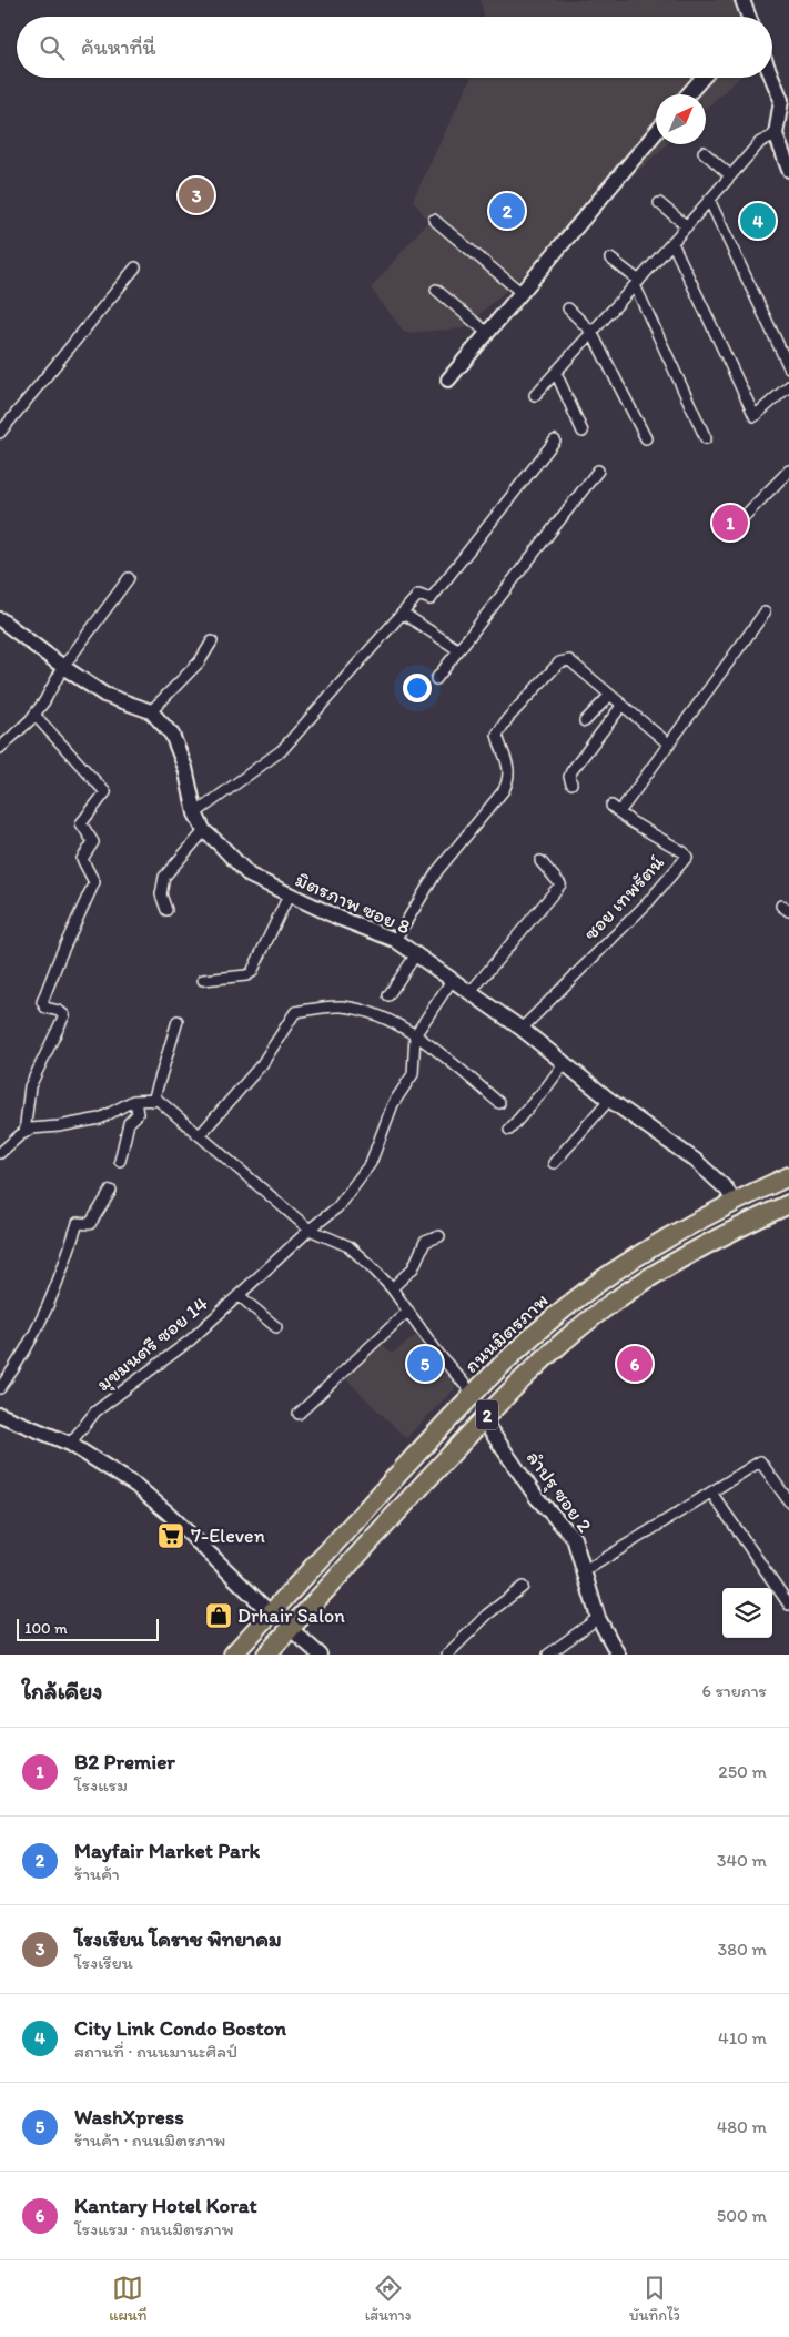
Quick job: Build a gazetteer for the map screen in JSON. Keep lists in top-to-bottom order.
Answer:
{
  "streets": {
    "highway": ["ถนนมิตรภาพ", "2"],
    "street": [
      "ซอย เทพรัตน์",
      "มิตรภาพ ซอย 8",
      "มุขมนตรี ซอย 14",
      "ลำปรุ ซอย 2"
    ]
  },
  "crossings": [
    ["ซอย เทพรัตน์", "มิตรภาพ ซอย 8"],
    ["มิตรภาพ ซอย 8", "ถนนมิตรภาพ"],
    ["2", "ลำปรุ ซอย 2"]
  ],
  "places": {
    "supermarket": ["7-Eleven"],
    "shop": ["Drhair Salon"]
  },
  "scale_bar": "100 m",
  "north": "top right",
  "page": {
    "search": "ค้นหาที่นี่",
    "pins": [
      "3",
      "2",
      "4",
      "1",
      "5",
      "6"
    ],
    "scale": "100 m",
    "heading": ["ใกล้เคียง", "6 รายการ"],
    "list": [
      {
        "mark": "1",
        "name": "B2 Premier",
        "note": "โรงแรม",
        "value": "250 m"
      },
      {
        "mark": "2",
        "name": "Mayfair Market Park",
        "note": "ร้านค้า",
        "value": "340 m"
      },
      {
        "mark": "3",
        "name": "โรงเรียน โคราช พิทยาคม",
        "note": "โรงเรียน",
        "value": "380 m"
      },
      {
        "mark": "4",
        "name": "City Link Condo Boston",
        "note": "สถานที่ · ถนนมานะศิลป์",
        "value": "410 m"
      },
      {
        "mark": "5",
        "name": "WashXpress",
        "note": "ร้านค้า · ถนนมิตรภาพ",
        "value": "480 m"
      },
      {
        "mark": "6",
        "name": "Kantary Hotel Korat",
        "note": "โรงแรม · ถนนมิตรภาพ",
        "value": "500 m"
      }
    ],
    "nav": ["แผนที่", "เส้นทาง", "บันทึกไว้"]
  }
}
